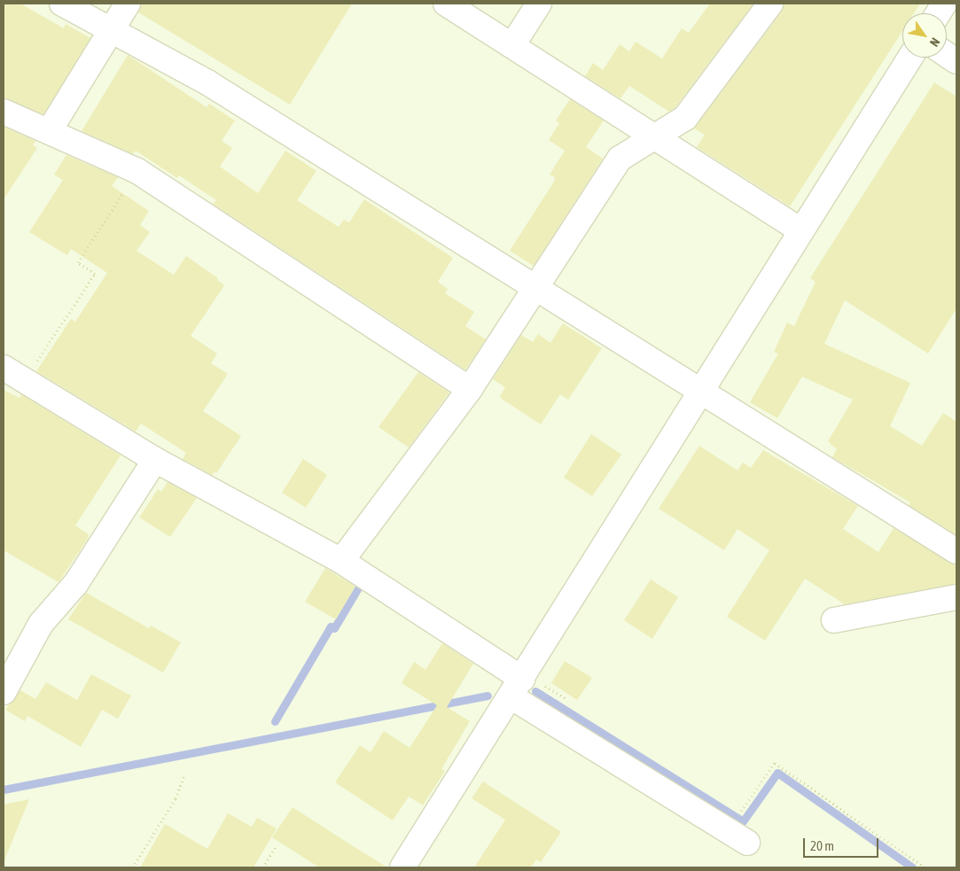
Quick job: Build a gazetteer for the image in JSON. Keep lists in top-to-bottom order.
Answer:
{
  "scale_bar": "20 m",
  "north": "bottom right"
}
